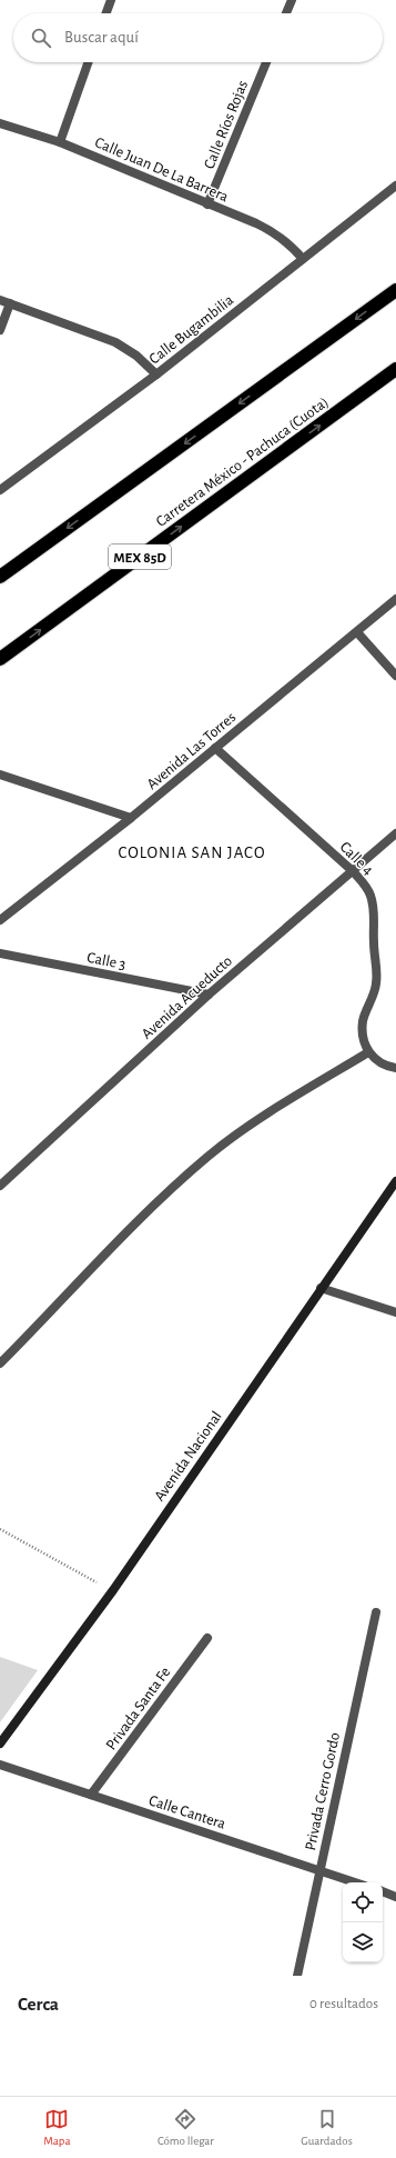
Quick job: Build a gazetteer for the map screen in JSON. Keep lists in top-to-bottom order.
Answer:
{
  "streets": {
    "highway": ["Carretera México - Pachuca (Cuota)", "MEX 85D"],
    "main road": ["Avenida Nacional"],
    "street": [
      "Calle Ríos Rojas",
      "Calle Juan De La Barrera",
      "Calle Bugambilia",
      "Avenida Las Torres",
      "Calle 4",
      "Calle 3",
      "Avenida Acueducto",
      "Privada Santa Fe",
      "Privada Cerro Gordo",
      "Calle Cantera"
    ]
  },
  "crossings": [
    ["Calle Ríos Rojas", "Calle Juan De La Barrera"],
    ["Calle Juan De La Barrera", "Calle Bugambilia"],
    ["Avenida Las Torres", "Calle 4"],
    ["Calle 4", "Avenida Acueducto"],
    ["Calle 3", "Avenida Acueducto"],
    ["Privada Santa Fe", "Calle Cantera"],
    ["Privada Cerro Gordo", "Calle Cantera"]
  ],
  "districts": ["COLONIA SAN JACO"],
  "page": {
    "search": "Buscar aquí",
    "heading": ["Cerca", "0 resultados"],
    "nav": ["Mapa", "Cómo llegar", "Guardados"]
  }
}
